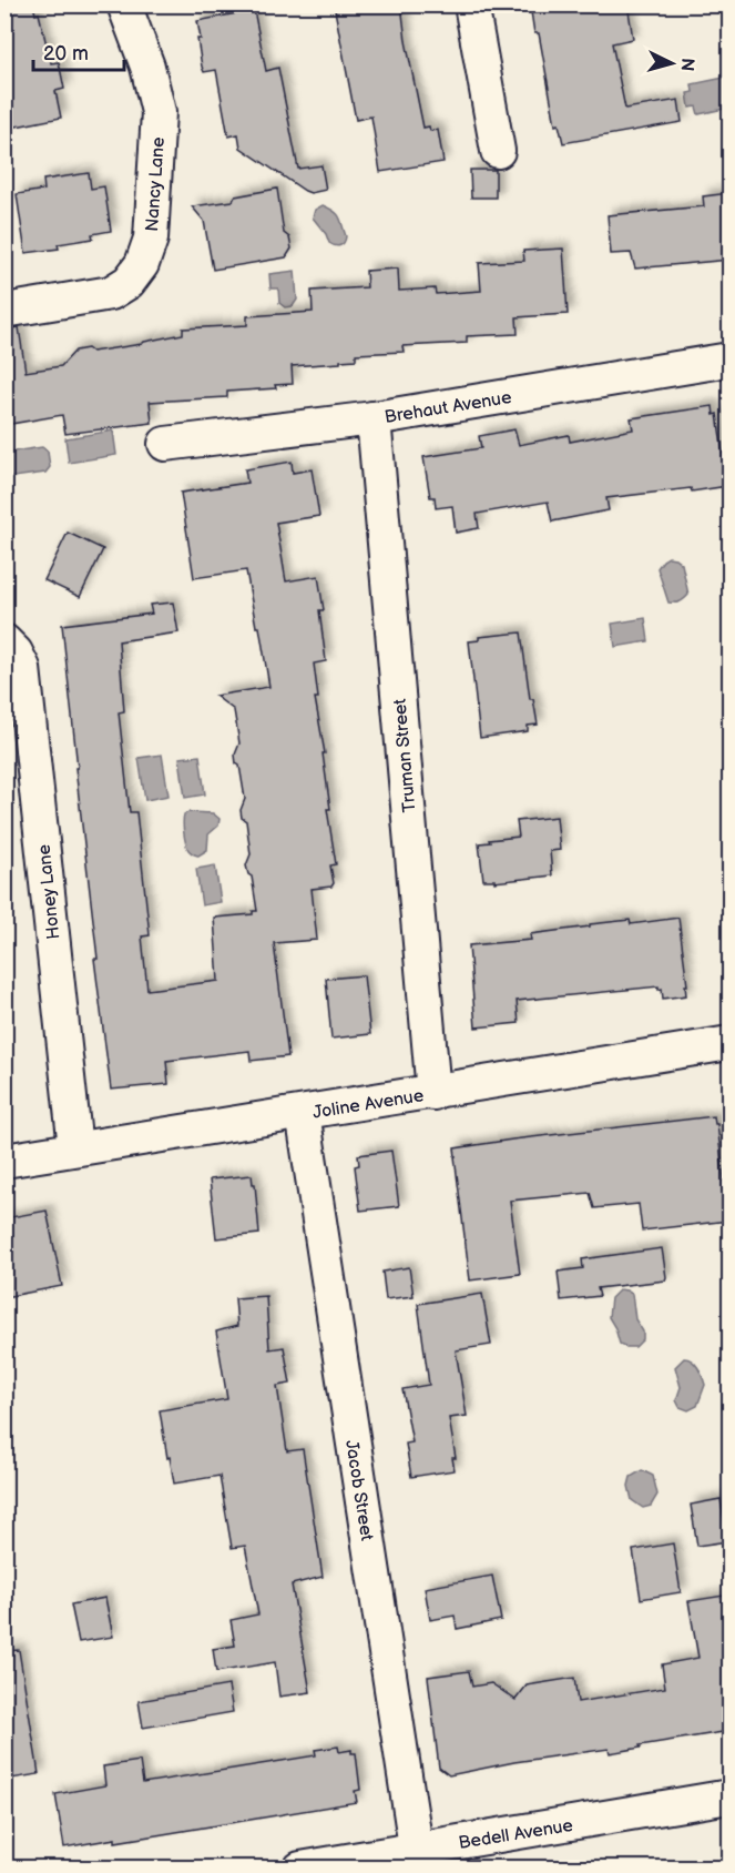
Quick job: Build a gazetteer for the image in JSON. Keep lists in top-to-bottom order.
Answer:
{
  "streets": {
    "street": [
      "Nancy Lane",
      "Brehaut Avenue",
      "Truman Street",
      "Honey Lane",
      "Joline Avenue",
      "Jacob Street",
      "Bedell Avenue"
    ]
  },
  "crossings": [
    ["Brehaut Avenue", "Truman Street"],
    ["Truman Street", "Joline Avenue"],
    ["Honey Lane", "Joline Avenue"],
    ["Joline Avenue", "Jacob Street"],
    ["Jacob Street", "Bedell Avenue"]
  ],
  "scale_bar": "20 m",
  "north": "right"
}
